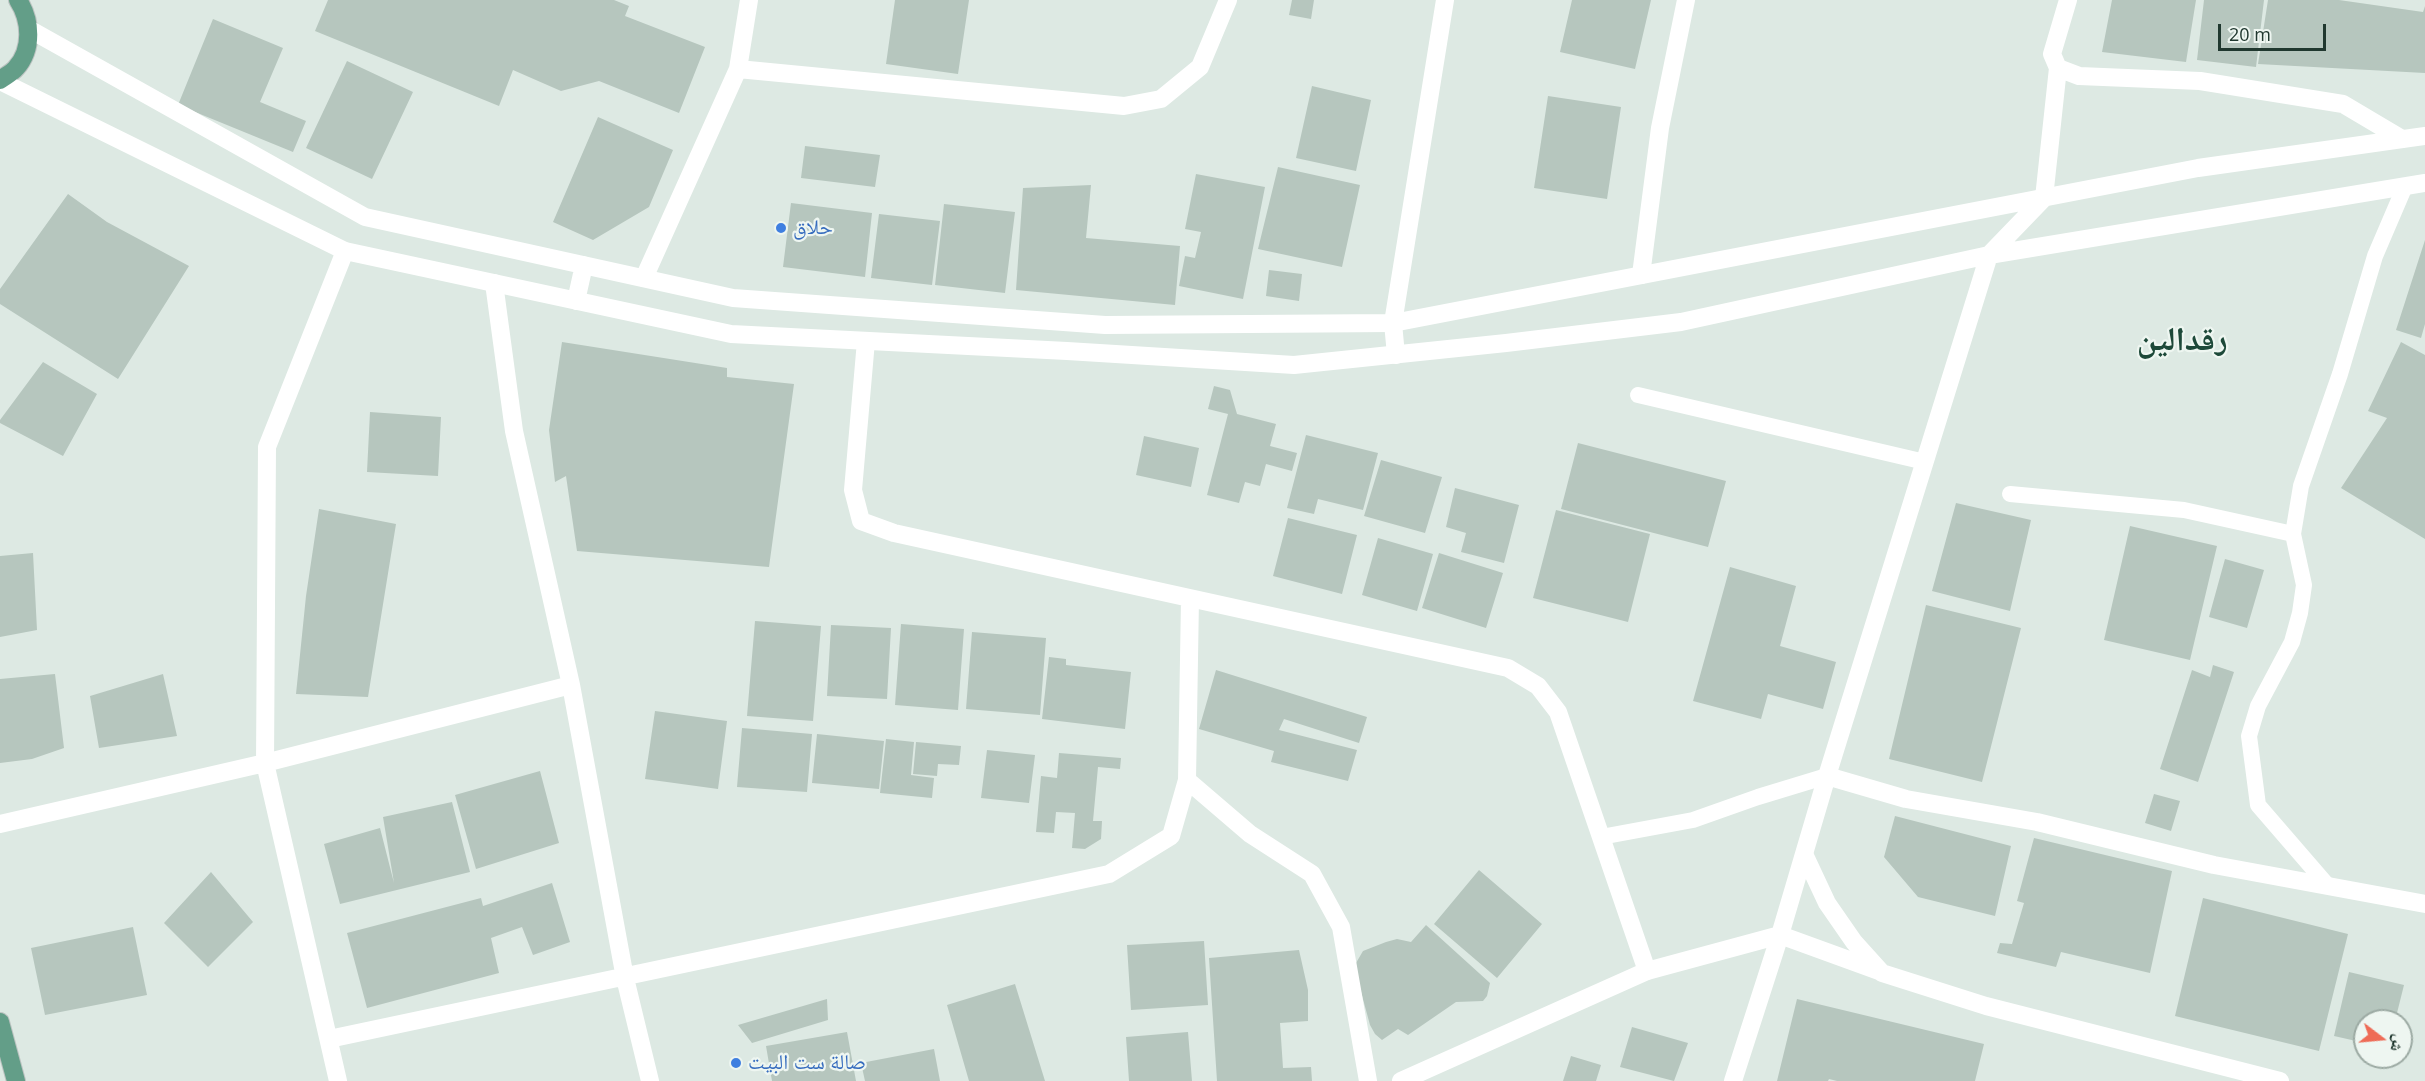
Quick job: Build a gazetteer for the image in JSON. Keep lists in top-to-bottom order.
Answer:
{
  "districts": ["رقدالين"],
  "places": ["حلاق", "صالة ست البيت"],
  "scale_bar": "20 m",
  "north": "right"
}
